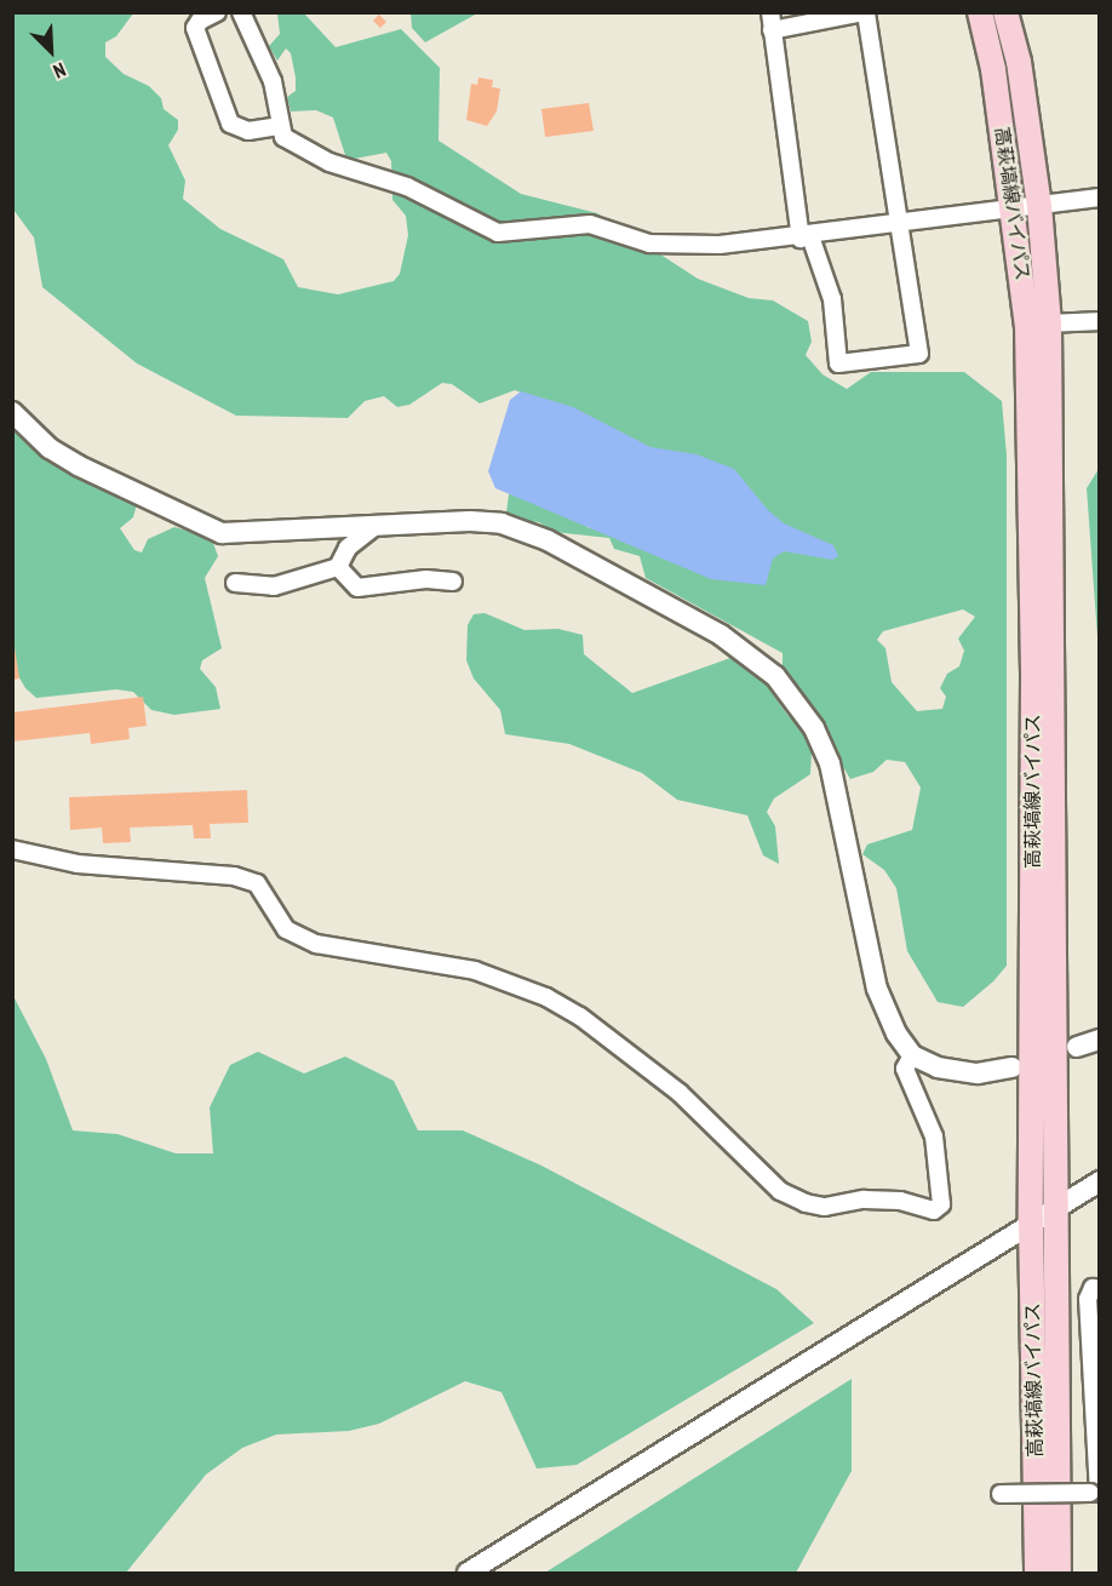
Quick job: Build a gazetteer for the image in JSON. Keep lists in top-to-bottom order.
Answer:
{
  "streets": {
    "main road": ["高萩塙線バイパス"]
  },
  "north": "bottom right"
}
